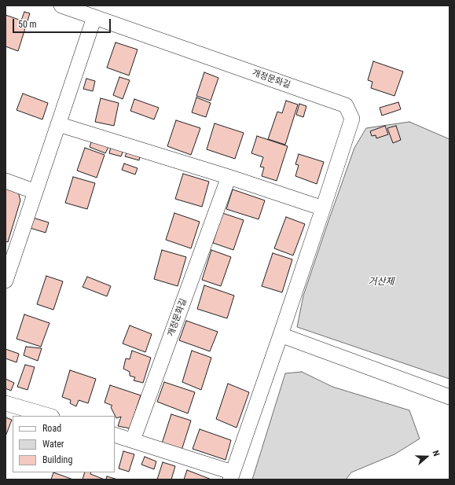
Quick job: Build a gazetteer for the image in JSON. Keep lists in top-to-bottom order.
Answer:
{
  "streets": {
    "street": ["개정문화길"]
  },
  "water": ["거산제"],
  "legend": ["Road", "Water", "Building"],
  "scale_bar": "50 m",
  "north": "right"
}
